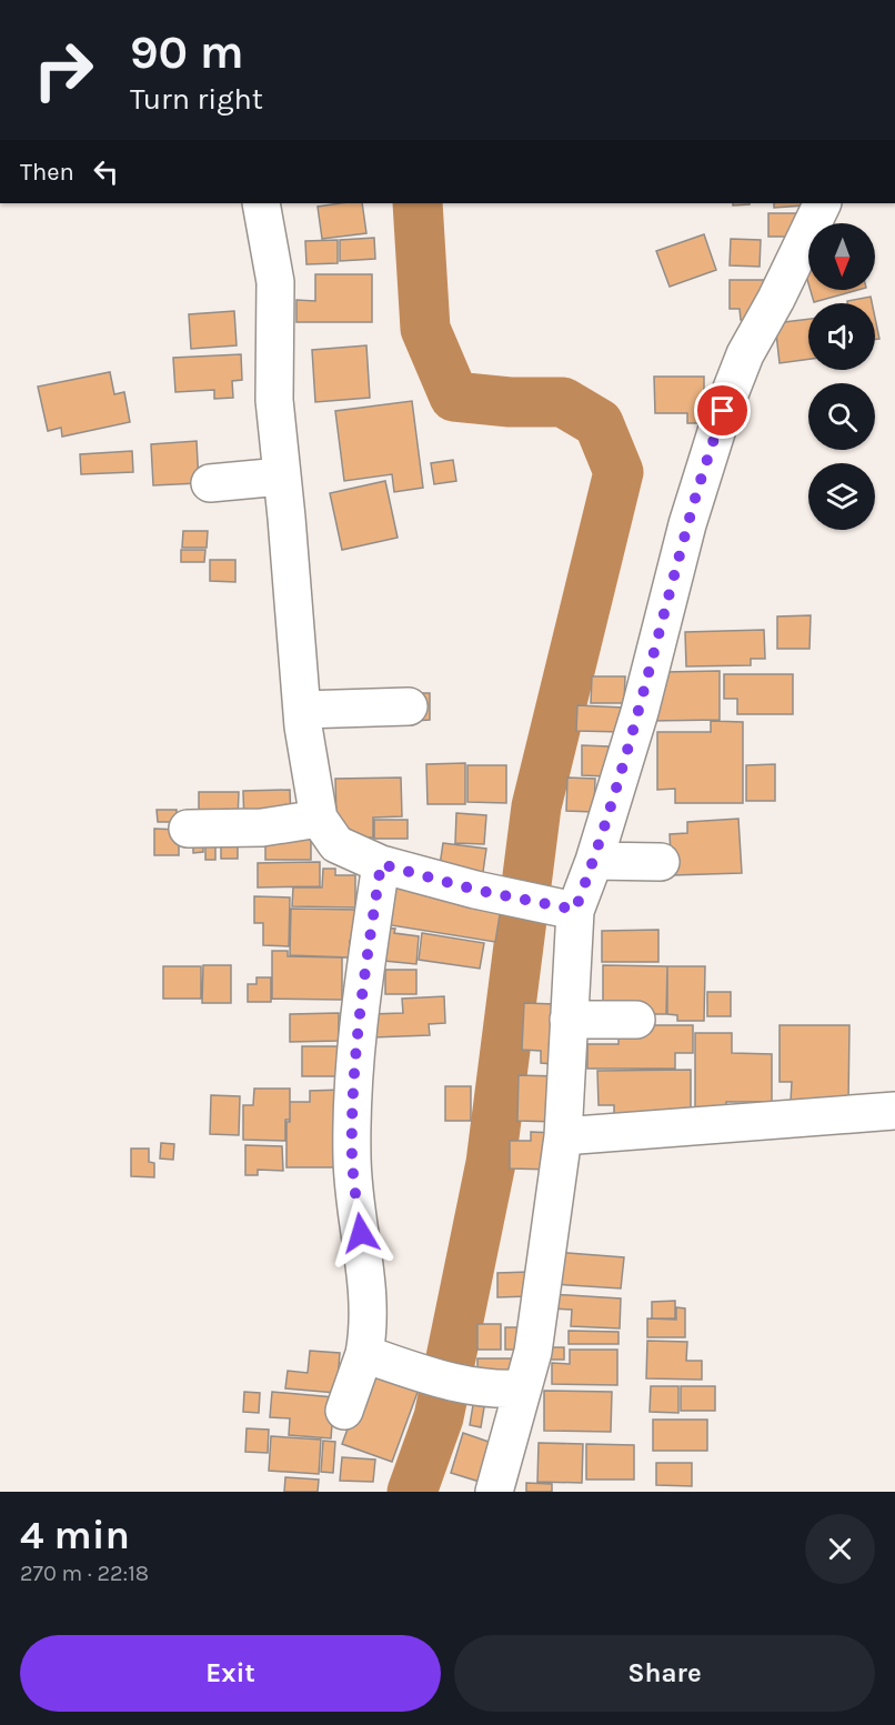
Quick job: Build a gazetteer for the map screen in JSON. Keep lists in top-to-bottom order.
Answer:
{
  "north": "bottom",
  "page": {
    "turn": ["90 m", "Turn right"],
    "then": "Then",
    "heading": ["4 min", "270 m · 22:18"],
    "buttons": ["Exit", "Share"]
  }
}
